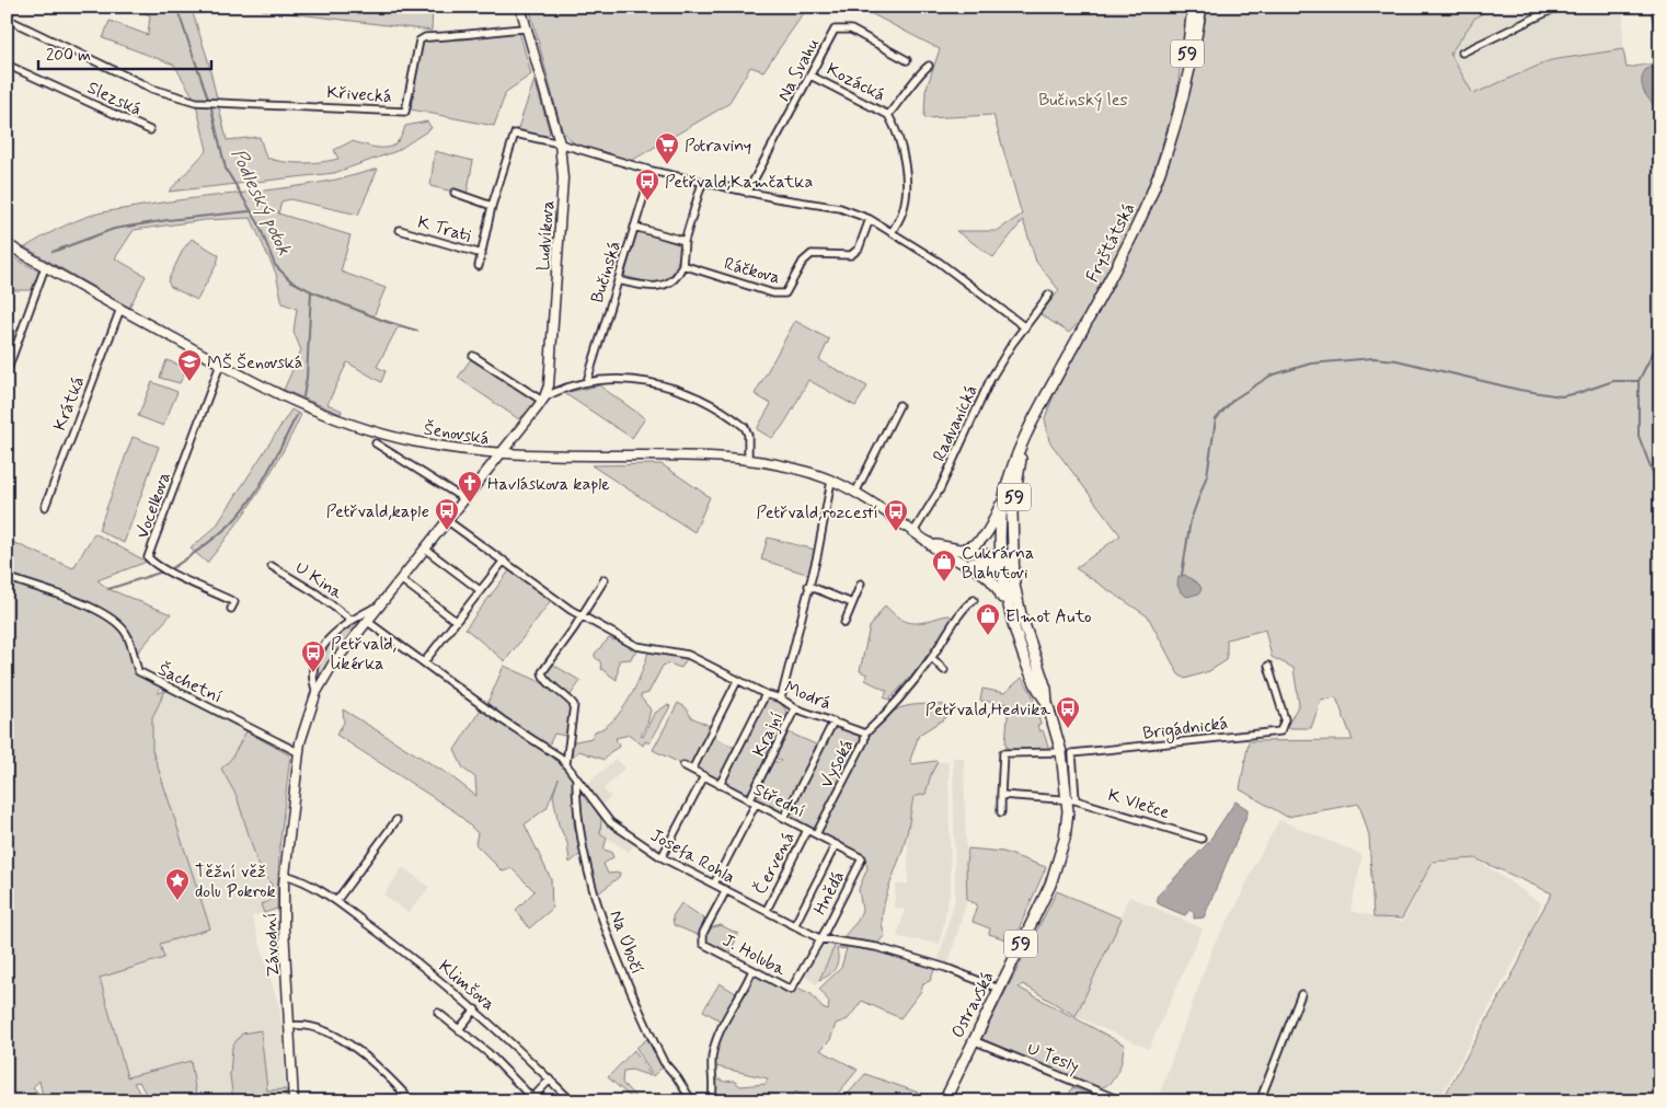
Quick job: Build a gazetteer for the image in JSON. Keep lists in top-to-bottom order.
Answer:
{
  "streets": {
    "main road": ["59", "Fryštátská", "Ostravská"],
    "street": [
      "Na Svahu",
      "Kozácká",
      "Křivecká",
      "Slezská",
      "K Trati",
      "Ludvíkova",
      "Ráčkova",
      "Bučinská",
      "Krátká",
      "Radvanická",
      "Šenovská",
      "Vocelkova",
      "U Kina",
      "Šachetní",
      "Modrá",
      "Brigádnická",
      "Krajní",
      "Vysoká",
      "Střední",
      "K Vlečce",
      "Josefa Rohla",
      "Červená",
      "Hnědá",
      "Na Úbočí",
      "Závodní",
      "J. Holuba",
      "Klimšova",
      "U Tesly"
    ]
  },
  "crossings": [
    ["Na Svahu", "Kozácká"],
    ["Křivecká", "Slezská"],
    ["Křivecká", "Ludvíkova"],
    ["K Trati", "Ludvíkova"],
    ["Ludvíkova", "Šenovská"],
    ["Ludvíkova", "Závodní"],
    ["Fryštátská", "Ostravská"],
    ["Krátká", "Šenovská"],
    ["Radvanická", "Šenovská"],
    ["Šenovská", "Vocelkova"],
    ["Šenovská", "Závodní"],
    ["U Kina", "Závodní"],
    ["Šachetní", "Závodní"],
    ["Modrá", "Krajní"],
    ["Modrá", "Vysoká"],
    ["Modrá", "Závodní"],
    ["Brigádnická", "K Vlečce"],
    ["Brigádnická", "Ostravská"],
    ["Krajní", "Střední"],
    ["Vysoká", "Střední"],
    ["Střední", "Červená"],
    ["Střední", "Hnědá"],
    ["K Vlečce", "Ostravská"],
    ["Josefa Rohla", "Červená"],
    ["Josefa Rohla", "Hnědá"],
    ["Josefa Rohla", "Na Úbočí"],
    ["Josefa Rohla", "Závodní"],
    ["Josefa Rohla", "J. Holuba"],
    ["Josefa Rohla", "Ostravská"],
    ["Hnědá", "J. Holuba"],
    ["Závodní", "Klimšova"],
    ["Ostravská", "U Tesly"]
  ],
  "water": ["Podleský potok"],
  "parks": ["Bučinský les"],
  "places": {
    "supermarket": ["Potraviny"],
    "bus stop": [
      "Petřvald,Kamčatka",
      "Petřvald,kaple",
      "Petřvald,rozcestí",
      "Petřvald, likérka",
      "Petřvald,Hedvika"
    ],
    "school or university": ["MŠ Šenovská"],
    "church": ["Havláskova kaple"],
    "shop": ["Cukrárna Blahutovi", "Elmot Auto"],
    "place": ["Těžní věž dolu Pokrok"]
  },
  "scale_bar": "200 m"
}
